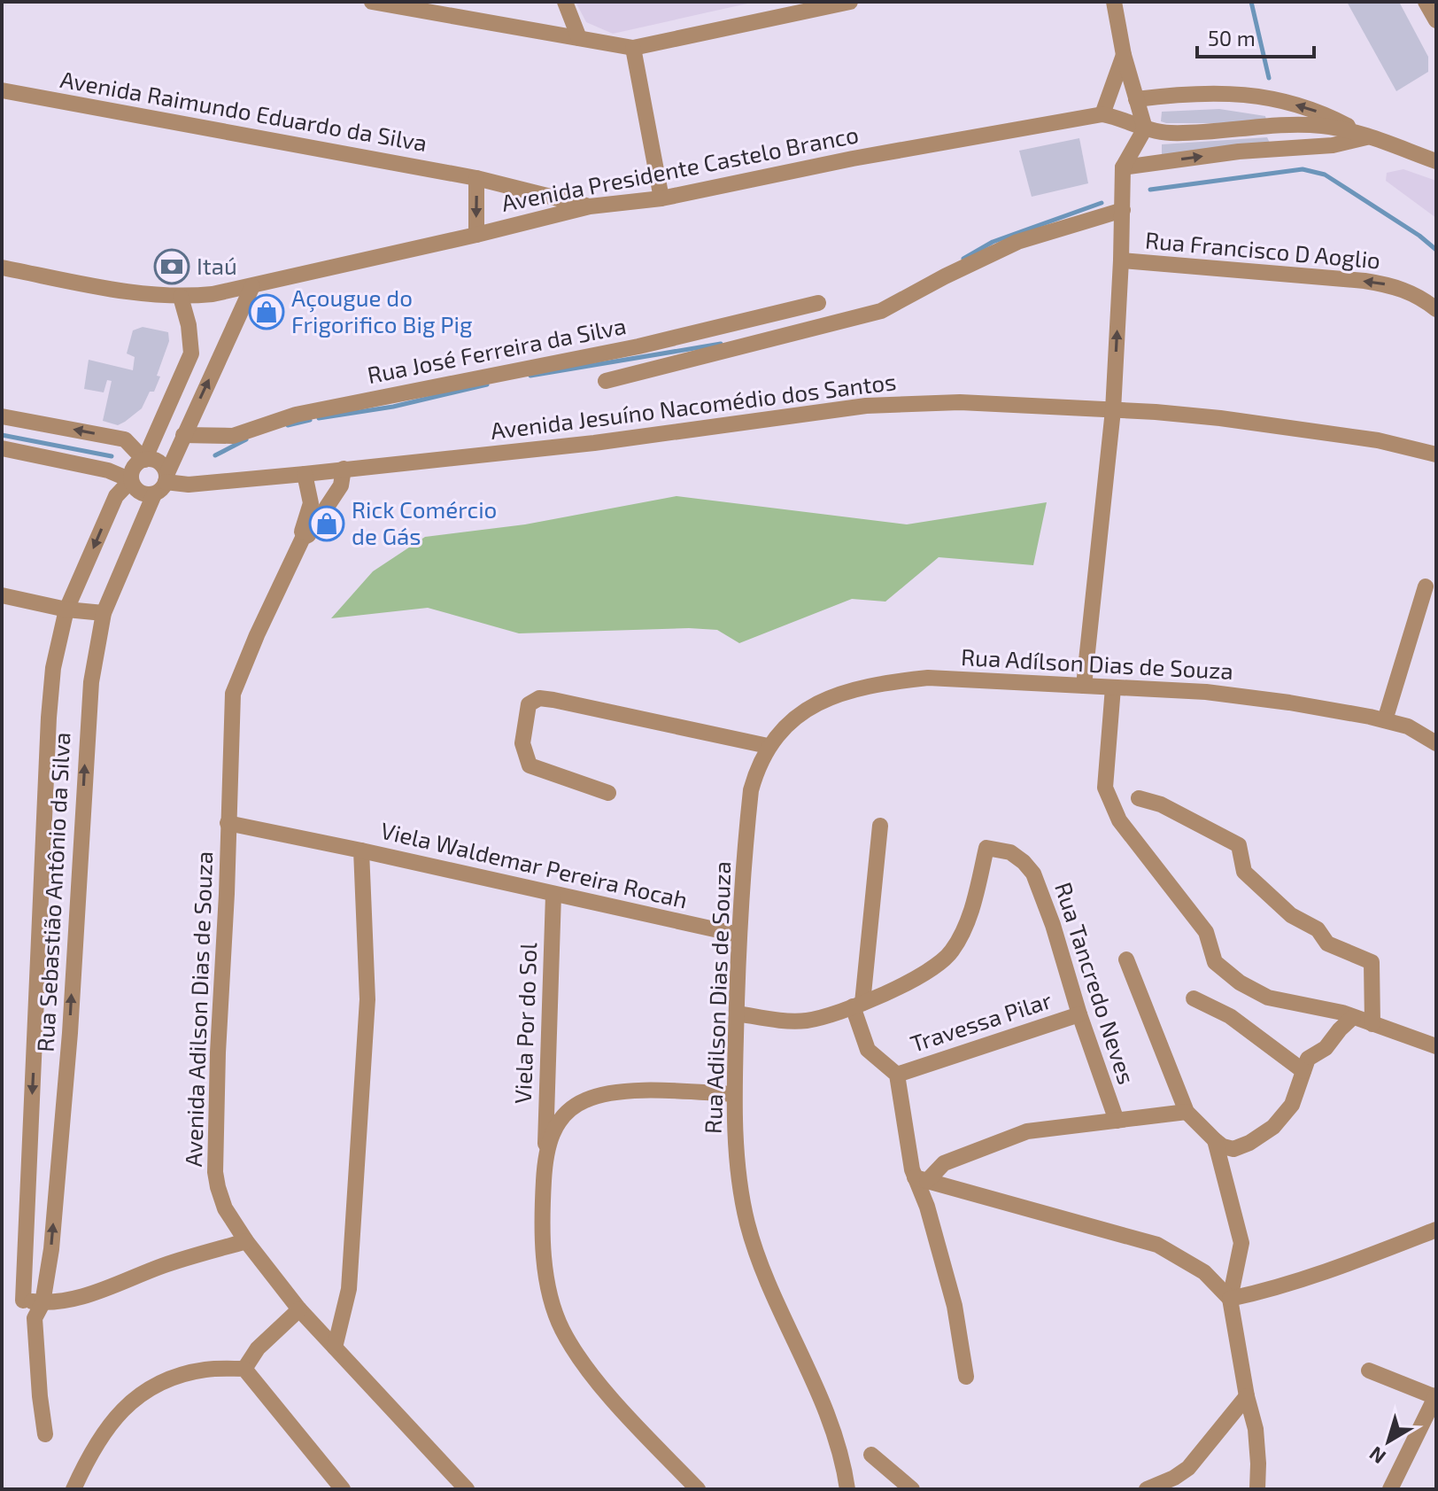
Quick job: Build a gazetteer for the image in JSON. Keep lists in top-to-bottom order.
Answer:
{
  "streets": {
    "street": [
      "Avenida Raimundo Eduardo da Silva",
      "Avenida Presidente Castelo Branco",
      "Rua Francisco D Aoglio",
      "Rua José Ferreira da Silva",
      "Avenida Jesuíno Nacomédio dos Santos",
      "Rua Adílson Dias de Souza",
      "Viela Waldemar Pereira Rocah",
      "Rua Sebastião Antônio da Silva",
      "Rua Tancredo Neves",
      "Rua Adilson Dias de Souza",
      "Avenida Adilson Dias de Souza",
      "Travessa Pilar",
      "Viela Por do Sol"
    ]
  },
  "crossings": [
    ["Avenida Raimundo Eduardo da Silva", "Avenida Presidente Castelo Branco"],
    ["Avenida Presidente Castelo Branco", "Rua Sebastião Antônio da Silva"],
    ["Rua José Ferreira da Silva", "Rua Sebastião Antônio da Silva"],
    ["Avenida Jesuíno Nacomédio dos Santos", "Rua Sebastião Antônio da Silva"],
    ["Avenida Jesuíno Nacomédio dos Santos", "Avenida Adilson Dias de Souza"],
    ["Rua Adílson Dias de Souza", "Rua Adilson Dias de Souza"],
    ["Viela Waldemar Pereira Rocah", "Rua Adilson Dias de Souza"],
    ["Viela Waldemar Pereira Rocah", "Avenida Adilson Dias de Souza"],
    ["Viela Waldemar Pereira Rocah", "Viela Por do Sol"],
    ["Rua Tancredo Neves", "Travessa Pilar"]
  ],
  "places": {
    "bank": ["Itaú"],
    "shop": ["Açougue do Frigorifico Big Pig", "Rick Comércio de Gás"]
  },
  "scale_bar": "50 m",
  "north": "bottom left"
}
